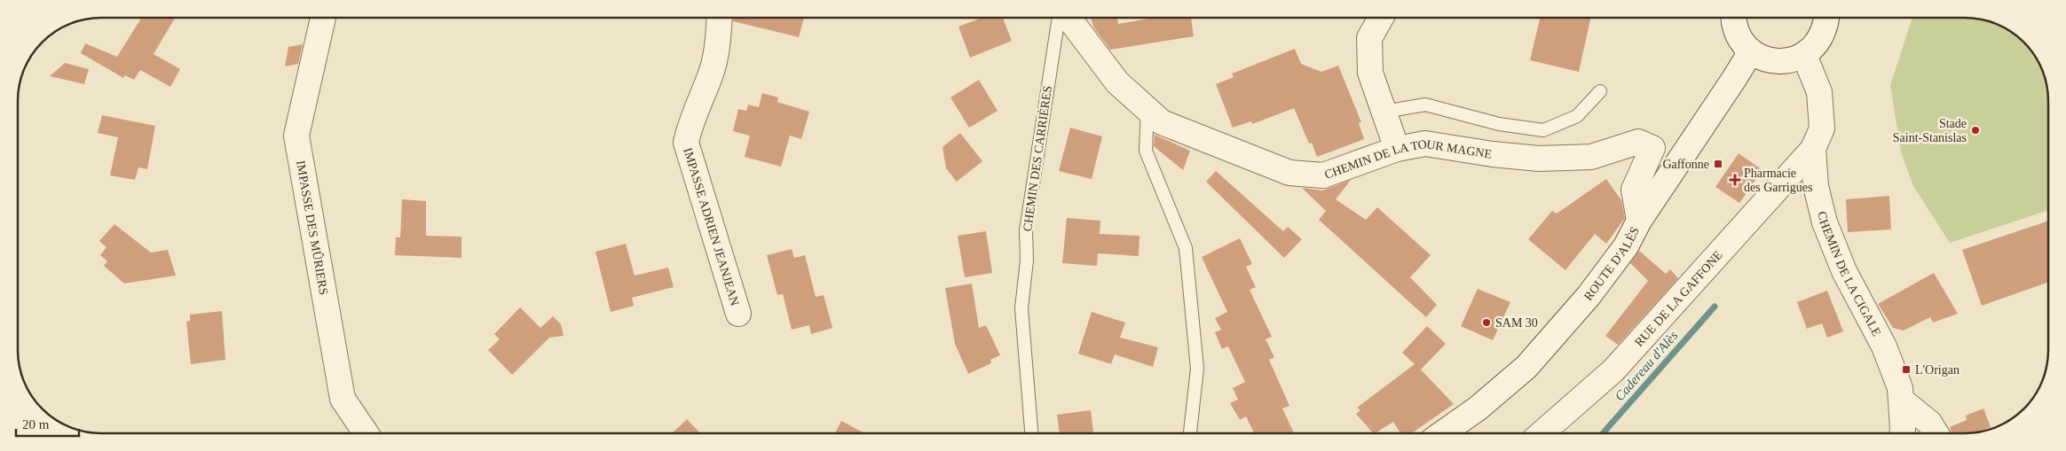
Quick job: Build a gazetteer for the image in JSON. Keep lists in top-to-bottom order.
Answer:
{
  "streets": {
    "street": [
      "CHEMIN DE LA TOUR MAGNE",
      "IMPASSE ADRIEN JEANJEAN",
      "IMPASSE DES MÛRIERS",
      "ROUTE D'ALÈS",
      "CHEMIN DE LA CIGALE",
      "RUE DE LA GAFFONE"
    ],
    "lane": ["CHEMIN DES CARRIÈRES"]
  },
  "crossings": [
    ["CHEMIN DE LA TOUR MAGNE", "ROUTE D'ALÈS"],
    ["CHEMIN DE LA CIGALE", "RUE DE LA GAFFONE"]
  ],
  "water": ["Cadereau d'Alès"],
  "places": {
    "other": ["Stade Saint-Stanislas", "SAM 30"],
    "transit": ["Gaffonne", "L'Origan"],
    "health": ["Pharmacie des Garrigues"]
  },
  "scale_bar": "20 m"
}
